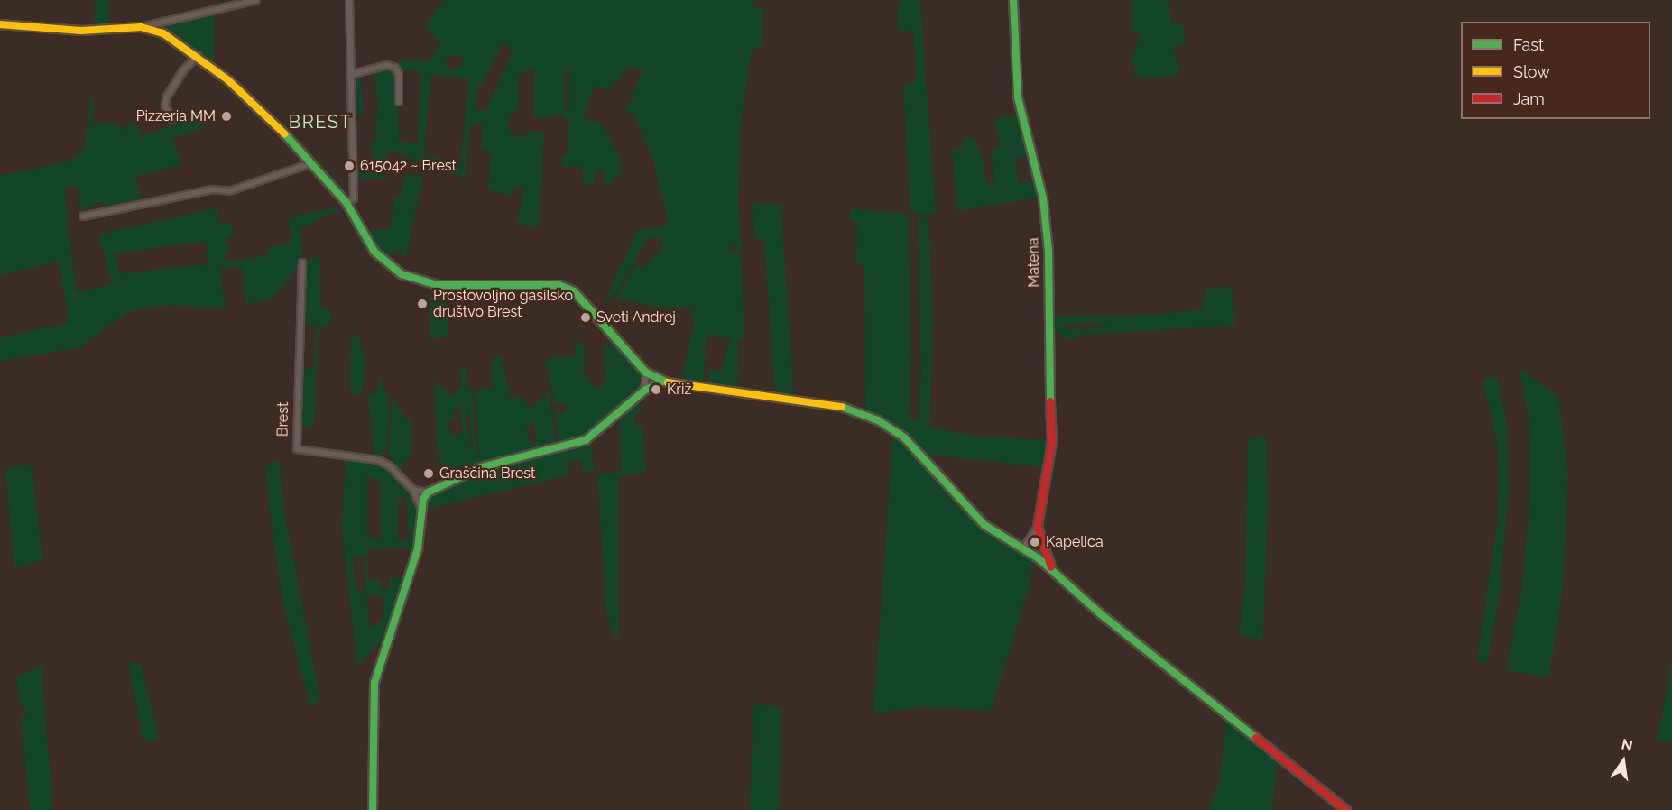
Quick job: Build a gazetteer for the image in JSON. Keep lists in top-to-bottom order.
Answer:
{
  "streets": {
    "street": ["Matena", "Brest"]
  },
  "districts": ["BREST"],
  "places": [
    "Pizzeria MM",
    "615042 ~ Brest",
    "Prostovoljno gasilsko društvo Brest",
    "Sveti Andrej",
    "Križ",
    "Graščina Brest",
    "Kapelica"
  ],
  "legend": ["Fast", "Slow", "Jam"],
  "north": "top"
}
